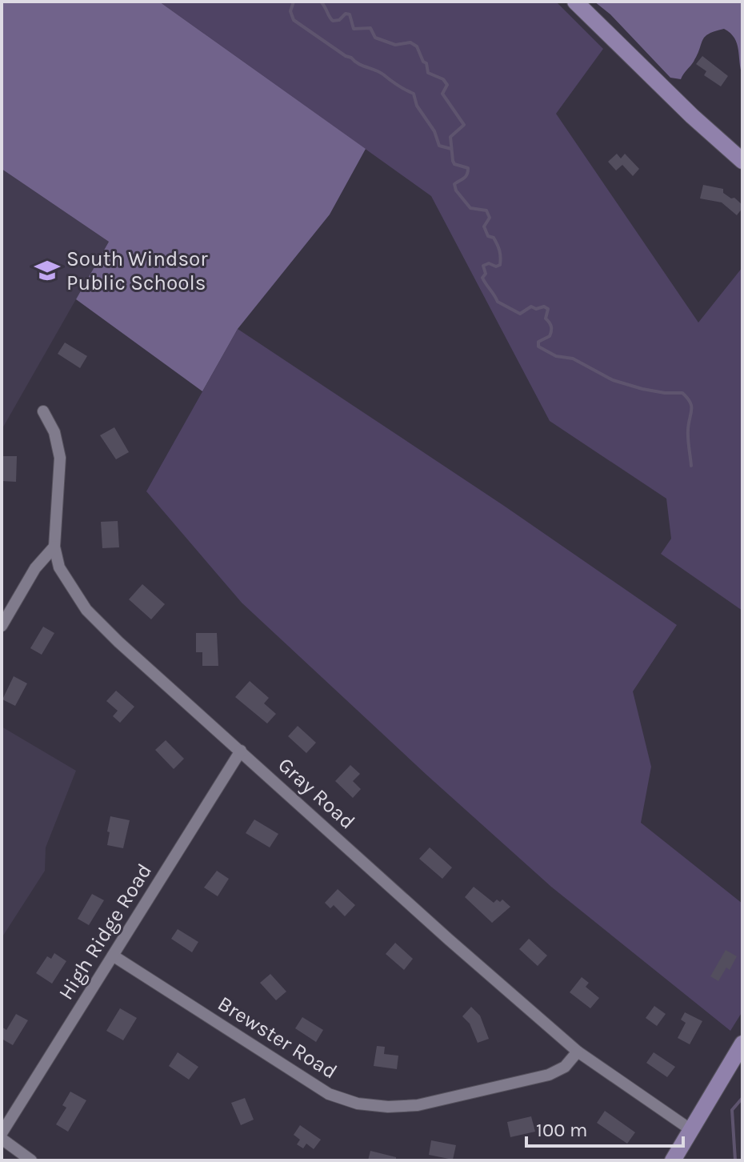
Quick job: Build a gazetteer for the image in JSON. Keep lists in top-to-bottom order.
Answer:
{
  "streets": {
    "street": ["Gray Road", "High Ridge Road", "Brewster Road"]
  },
  "crossings": [
    ["Gray Road", "High Ridge Road"],
    ["Gray Road", "Brewster Road"],
    ["High Ridge Road", "Brewster Road"]
  ],
  "places": {
    "school or university": ["South Windsor Public Schools"]
  },
  "scale_bar": "100 m"
}
